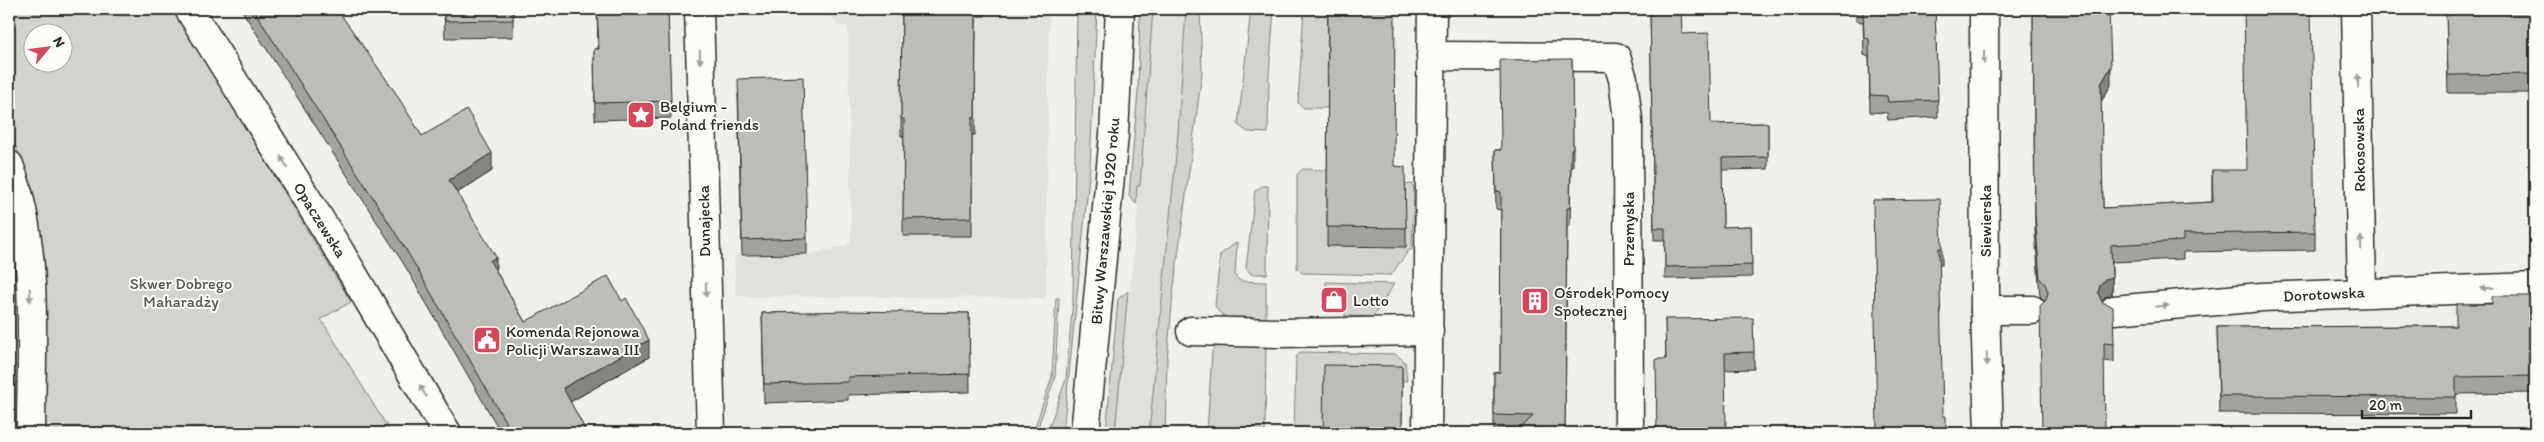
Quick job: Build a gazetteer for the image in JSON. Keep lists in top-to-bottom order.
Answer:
{
  "streets": {
    "street": [
      "Rokosowska",
      "Opaczewska",
      "Dunajecka",
      "Bitwy Warszawskiej 1920 roku",
      "Siewierska",
      "Przemyska",
      "Dorotowska"
    ]
  },
  "crossings": [
    ["Rokosowska", "Dorotowska"]
  ],
  "one_way": [
    "Rokosowska",
    "Opaczewska",
    "Dunajecka",
    "Siewierska"
  ],
  "parks": ["Skwer Dobrego Maharadży"],
  "places": {
    "place": ["Belgium - Poland friends"],
    "shop": ["Lotto"],
    "building": ["Ośrodek Pomocy Społecznej"],
    "public building": ["Komenda Rejonowa Policji Warszawa III"]
  },
  "scale_bar": "20 m",
  "north": "top right"
}
